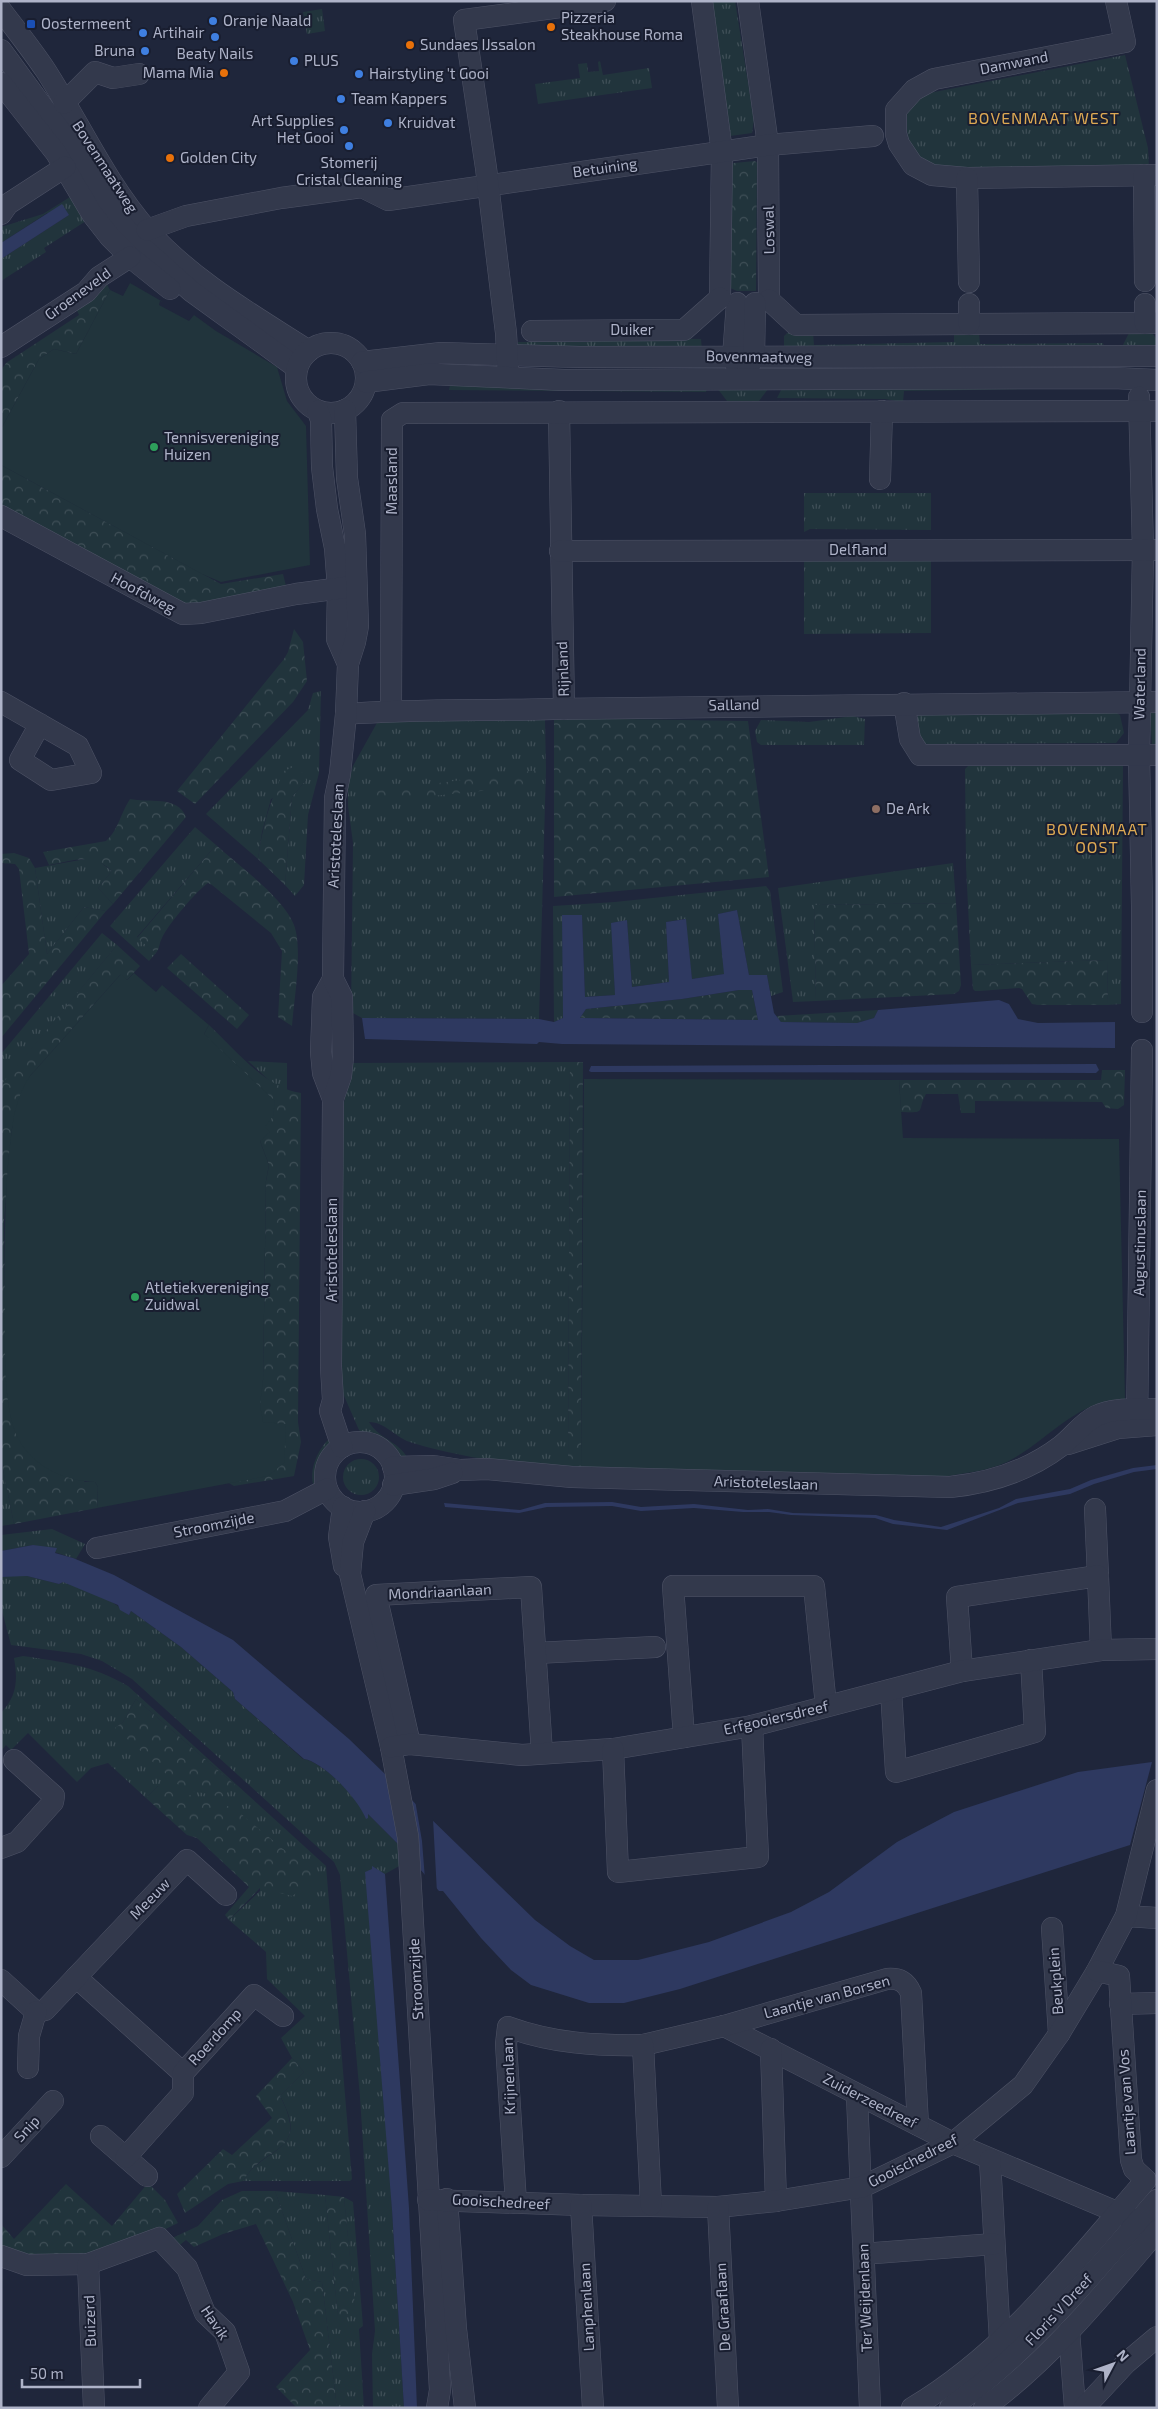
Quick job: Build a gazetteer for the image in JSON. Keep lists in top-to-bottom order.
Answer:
{
  "streets": {
    "street": [
      "Damwand",
      "Bovenmaatweg",
      "Betuining",
      "Loswal",
      "Groeneveld",
      "Duiker",
      "Maasland",
      "Delfland",
      "Hoofdweg",
      "Rijnland",
      "Waterland",
      "Salland",
      "Aristoteleslaan",
      "Augustinuslaan",
      "Stroomzijde",
      "Mondriaanlaan",
      "Erfgooiersdreef",
      "Meeuw",
      "Beukplein",
      "Laantje van Borsen",
      "Roerdomp",
      "Krijnenlaan",
      "Zuiderzeedreef",
      "Laantje van Vos",
      "Snip",
      "Gooischedreef",
      "Ter Weijdenlaan",
      "Lanphenlaan",
      "De Graaflaan",
      "Floris V Dreef",
      "Buizerd",
      "Havik"
    ]
  },
  "crossings": [
    ["Bovenmaatweg", "Betuining"],
    ["Bovenmaatweg", "Loswal"],
    ["Bovenmaatweg", "Waterland"],
    ["Bovenmaatweg", "Aristoteleslaan"],
    ["Betuining", "Loswal"],
    ["Loswal", "Duiker"],
    ["Maasland", "Rijnland"],
    ["Delfland", "Rijnland"],
    ["Delfland", "Waterland"],
    ["Hoofdweg", "Aristoteleslaan"],
    ["Rijnland", "Salland"],
    ["Rijnland", "Aristoteleslaan"],
    ["Waterland", "Salland"],
    ["Aristoteleslaan", "Augustinuslaan"],
    ["Aristoteleslaan", "Stroomzijde"],
    ["Stroomzijde", "Mondriaanlaan"],
    ["Stroomzijde", "Erfgooiersdreef"],
    ["Stroomzijde", "Gooischedreef"],
    ["Mondriaanlaan", "Erfgooiersdreef"],
    ["Beukplein", "Gooischedreef"],
    ["Laantje van Borsen", "Krijnenlaan"],
    ["Laantje van Borsen", "Zuiderzeedreef"],
    ["Krijnenlaan", "Zuiderzeedreef"],
    ["Krijnenlaan", "Gooischedreef"],
    ["Zuiderzeedreef", "Laantje van Vos"],
    ["Zuiderzeedreef", "Gooischedreef"],
    ["Zuiderzeedreef", "Ter Weijdenlaan"],
    ["Zuiderzeedreef", "Floris V Dreef"],
    ["Laantje van Vos", "Gooischedreef"],
    ["Laantje van Vos", "Floris V Dreef"],
    ["Gooischedreef", "Ter Weijdenlaan"],
    ["Gooischedreef", "Lanphenlaan"],
    ["Gooischedreef", "De Graaflaan"],
    ["Buizerd", "Havik"]
  ],
  "districts": ["BOVENMAAT WEST", "BOVENMAAT OOST"],
  "places": {
    "other": [
      "Oranje Naald",
      "Pizzeria Steakhouse Roma",
      "Artihair",
      "Beaty Nails",
      "Sundaes IJssalon",
      "Bruna",
      "PLUS",
      "Mama Mia",
      "Hairstyling 't Gooi",
      "Team Kappers",
      "Kruidvat",
      "Art Supplies Het Gooi",
      "Stomerij Cristal Cleaning",
      "Golden City",
      "Tennisvereniging Huizen",
      "De Ark",
      "Atletiekvereniging Zuidwal"
    ],
    "transit": ["Oostermeent"]
  },
  "scale_bar": "50 m",
  "north": "top right"
}
